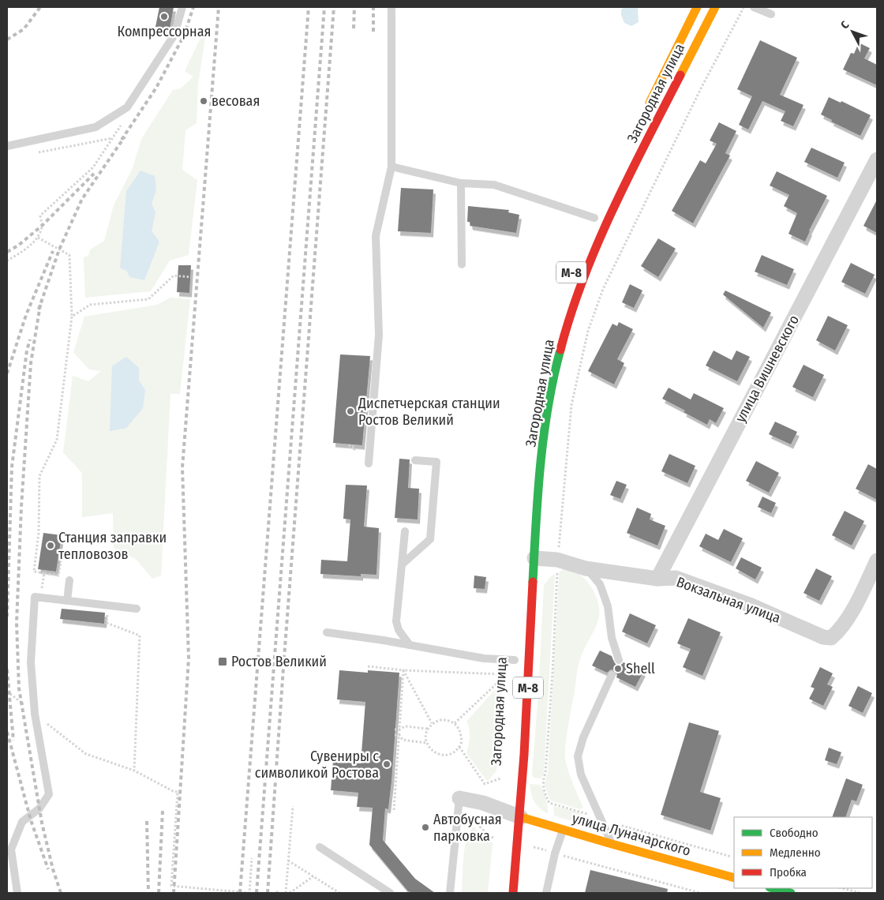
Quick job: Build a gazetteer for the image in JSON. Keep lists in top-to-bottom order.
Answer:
{
  "streets": {
    "main road": ["Загородная улица", "М-8", "улица Луначарского"],
    "street": ["улица Вишневского", "Вокзальная улица"]
  },
  "crossings": [
    ["Загородная улица", "М-8"],
    ["Загородная улица", "Вокзальная улица"],
    ["Загородная улица", "улица Луначарского"],
    ["М-8", "улица Луначарского"],
    ["улица Вишневского", "Вокзальная улица"]
  ],
  "places": {
    "other": [
      "Компрессорная",
      "весовая",
      "Диспетчерская станции Ростов Великий",
      "Станция заправки тепловозов",
      "Shell",
      "Сувениры с символикой Ростова",
      "Автобусная парковка"
    ],
    "transit": ["Ростов Великий"]
  },
  "legend": ["Свободно", "Медленно", "Пробка"],
  "north": "top left"
}
